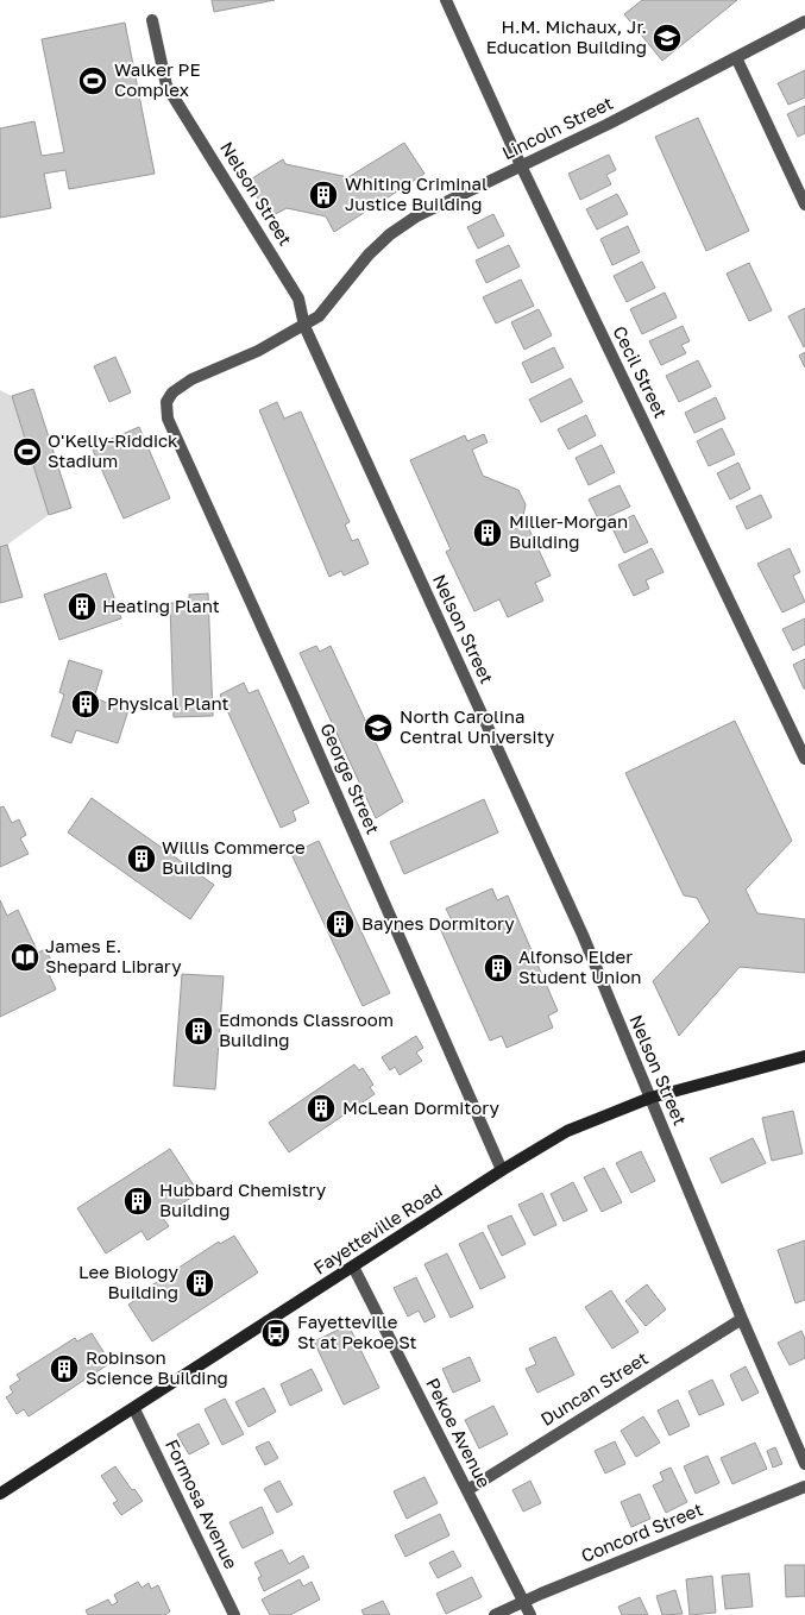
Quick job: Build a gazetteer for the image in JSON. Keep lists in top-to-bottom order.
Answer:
{
  "streets": {
    "main road": ["Fayetteville Road"],
    "street": [
      "Lincoln Street",
      "Nelson Street",
      "Cecil Street",
      "George Street",
      "Duncan Street",
      "Pekoe Avenue",
      "Formosa Avenue",
      "Concord Street"
    ]
  },
  "crossings": [
    ["Lincoln Street", "Nelson Street"],
    ["Lincoln Street", "Cecil Street"],
    ["Lincoln Street", "George Street"],
    ["Nelson Street", "Fayetteville Road"],
    ["Nelson Street", "Duncan Street"],
    ["George Street", "Fayetteville Road"],
    ["Fayetteville Road", "Pekoe Avenue"],
    ["Fayetteville Road", "Formosa Avenue"],
    ["Duncan Street", "Pekoe Avenue"],
    ["Pekoe Avenue", "Concord Street"]
  ],
  "places": {
    "school or university": ["H.M. Michaux, Jr. Education Building", "North Carolina Central University"],
    "sports": ["Walker PE Complex", "O'Kelly-Riddick Stadium"],
    "building": [
      "Whiting Criminal Justice Building",
      "Miller-Morgan Building",
      "Heating Plant",
      "Physical Plant",
      "Willis Commerce Building",
      "Baynes Dormitory",
      "Alfonso Elder Student Union",
      "Edmonds Classroom Building",
      "McLean Dormitory",
      "Hubbard Chemistry Building",
      "Lee Biology Building",
      "Robinson Science Building"
    ],
    "library": ["James E. Shepard Library"],
    "bus stop": ["Fayetteville St at Pekoe St"]
  }
}
